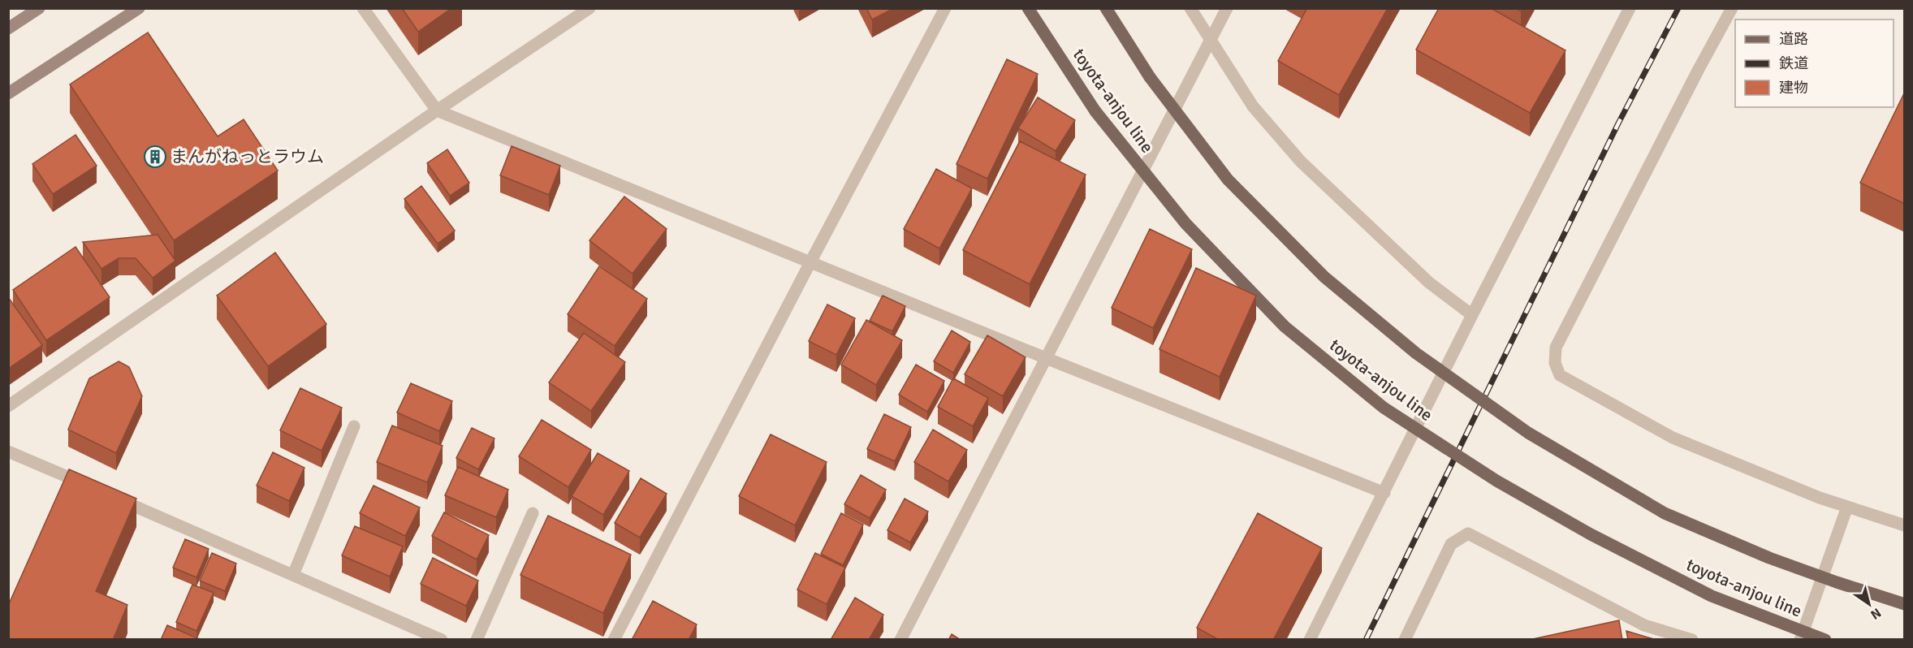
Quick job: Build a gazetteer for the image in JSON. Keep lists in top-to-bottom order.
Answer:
{
  "streets": {
    "main road": ["toyota-anjou line"]
  },
  "places": {
    "building": ["まんがねっとラウム"]
  },
  "legend": ["道路", "鉄道", "建物"],
  "north": "bottom right"
}
